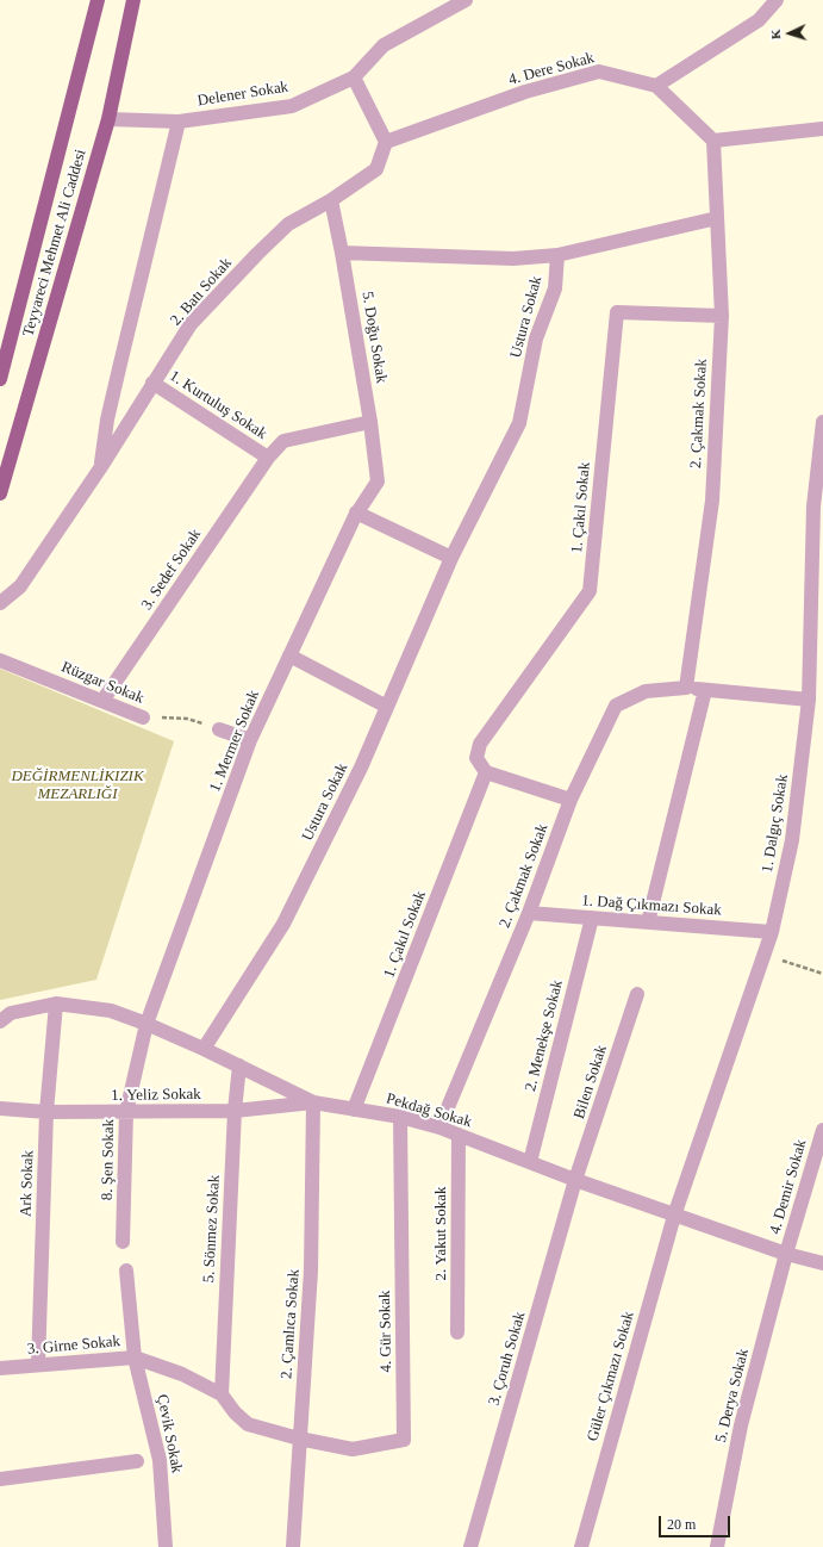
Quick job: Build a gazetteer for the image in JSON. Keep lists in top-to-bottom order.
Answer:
{
  "streets": {
    "main road": ["Teyyareci Mehmet Ali Caddesi"],
    "street": [
      "4. Dere Sokak",
      "Delener Sokak",
      "2. Batı Sokak",
      "Ustura Sokak",
      "5. Doğu Sokak",
      "1. Kurtuluş Sokak",
      "2. Çakmak Sokak",
      "1. Çakıl Sokak",
      "3. Sedef Sokak",
      "Rüzgar Sokak",
      "1. Mermer Sokak",
      "1. Dalgıç Sokak",
      "1. Dağ Çıkmazı Sokak",
      "2. Menekşe Sokak",
      "Bilen Sokak",
      "1. Yeliz Sokak",
      "Pekdağ Sokak",
      "8. Şen Sokak",
      "Ark Sokak",
      "4. Demir Sokak",
      "5. Sönmez Sokak",
      "2. Yakut Sokak",
      "2. Çamlıca Sokak",
      "4. Gür Sokak",
      "3. Girne Sokak",
      "3. Çoruh Sokak",
      "Güler Çıkmazı Sokak",
      "5. Derya Sokak",
      "Çevik Sokak"
    ]
  },
  "crossings": [
    ["4. Dere Sokak", "2. Batı Sokak"],
    ["4. Dere Sokak", "2. Çakmak Sokak"],
    ["Delener Sokak", "Teyyareci Mehmet Ali Caddesi"],
    ["2. Batı Sokak", "5. Doğu Sokak"],
    ["2. Batı Sokak", "1. Kurtuluş Sokak"],
    ["Ustura Sokak", "5. Doğu Sokak"],
    ["Ustura Sokak", "Pekdağ Sokak"],
    ["5. Doğu Sokak", "1. Kurtuluş Sokak"],
    ["5. Doğu Sokak", "1. Mermer Sokak"],
    ["1. Kurtuluş Sokak", "3. Sedef Sokak"],
    ["2. Çakmak Sokak", "1. Çakıl Sokak"],
    ["2. Çakmak Sokak", "1. Dalgıç Sokak"],
    ["2. Çakmak Sokak", "1. Dağ Çıkmazı Sokak"],
    ["2. Çakmak Sokak", "Pekdağ Sokak"],
    ["1. Çakıl Sokak", "Pekdağ Sokak"],
    ["3. Sedef Sokak", "Rüzgar Sokak"],
    ["1. Mermer Sokak", "Pekdağ Sokak"],
    ["1. Mermer Sokak", "8. Şen Sokak"],
    ["1. Dalgıç Sokak", "1. Dağ Çıkmazı Sokak"],
    ["1. Dalgıç Sokak", "Pekdağ Sokak"],
    ["1. Dalgıç Sokak", "Güler Çıkmazı Sokak"],
    ["1. Dağ Çıkmazı Sokak", "2. Menekşe Sokak"],
    ["2. Menekşe Sokak", "Pekdağ Sokak"],
    ["Bilen Sokak", "Pekdağ Sokak"],
    ["Bilen Sokak", "3. Çoruh Sokak"],
    ["1. Yeliz Sokak", "Pekdağ Sokak"],
    ["1. Yeliz Sokak", "8. Şen Sokak"],
    ["1. Yeliz Sokak", "Ark Sokak"],
    ["1. Yeliz Sokak", "5. Sönmez Sokak"],
    ["1. Yeliz Sokak", "2. Çamlıca Sokak"],
    ["Pekdağ Sokak", "8. Şen Sokak"],
    ["Pekdağ Sokak", "Ark Sokak"],
    ["Pekdağ Sokak", "4. Demir Sokak"],
    ["Pekdağ Sokak", "5. Sönmez Sokak"],
    ["Pekdağ Sokak", "2. Yakut Sokak"],
    ["Pekdağ Sokak", "2. Çamlıca Sokak"],
    ["Pekdağ Sokak", "4. Gür Sokak"],
    ["Pekdağ Sokak", "3. Çoruh Sokak"],
    ["Pekdağ Sokak", "Güler Çıkmazı Sokak"],
    ["Pekdağ Sokak", "5. Derya Sokak"],
    ["Ark Sokak", "3. Girne Sokak"],
    ["4. Demir Sokak", "5. Derya Sokak"],
    ["5. Sönmez Sokak", "3. Girne Sokak"],
    ["2. Çamlıca Sokak", "4. Gür Sokak"],
    ["2. Çamlıca Sokak", "3. Girne Sokak"],
    ["4. Gür Sokak", "3. Girne Sokak"],
    ["3. Girne Sokak", "Çevik Sokak"]
  ],
  "parks": ["DEĞİRMENLİKIZIK MEZARLIĞI"],
  "scale_bar": "20 m",
  "north": "left"
}
